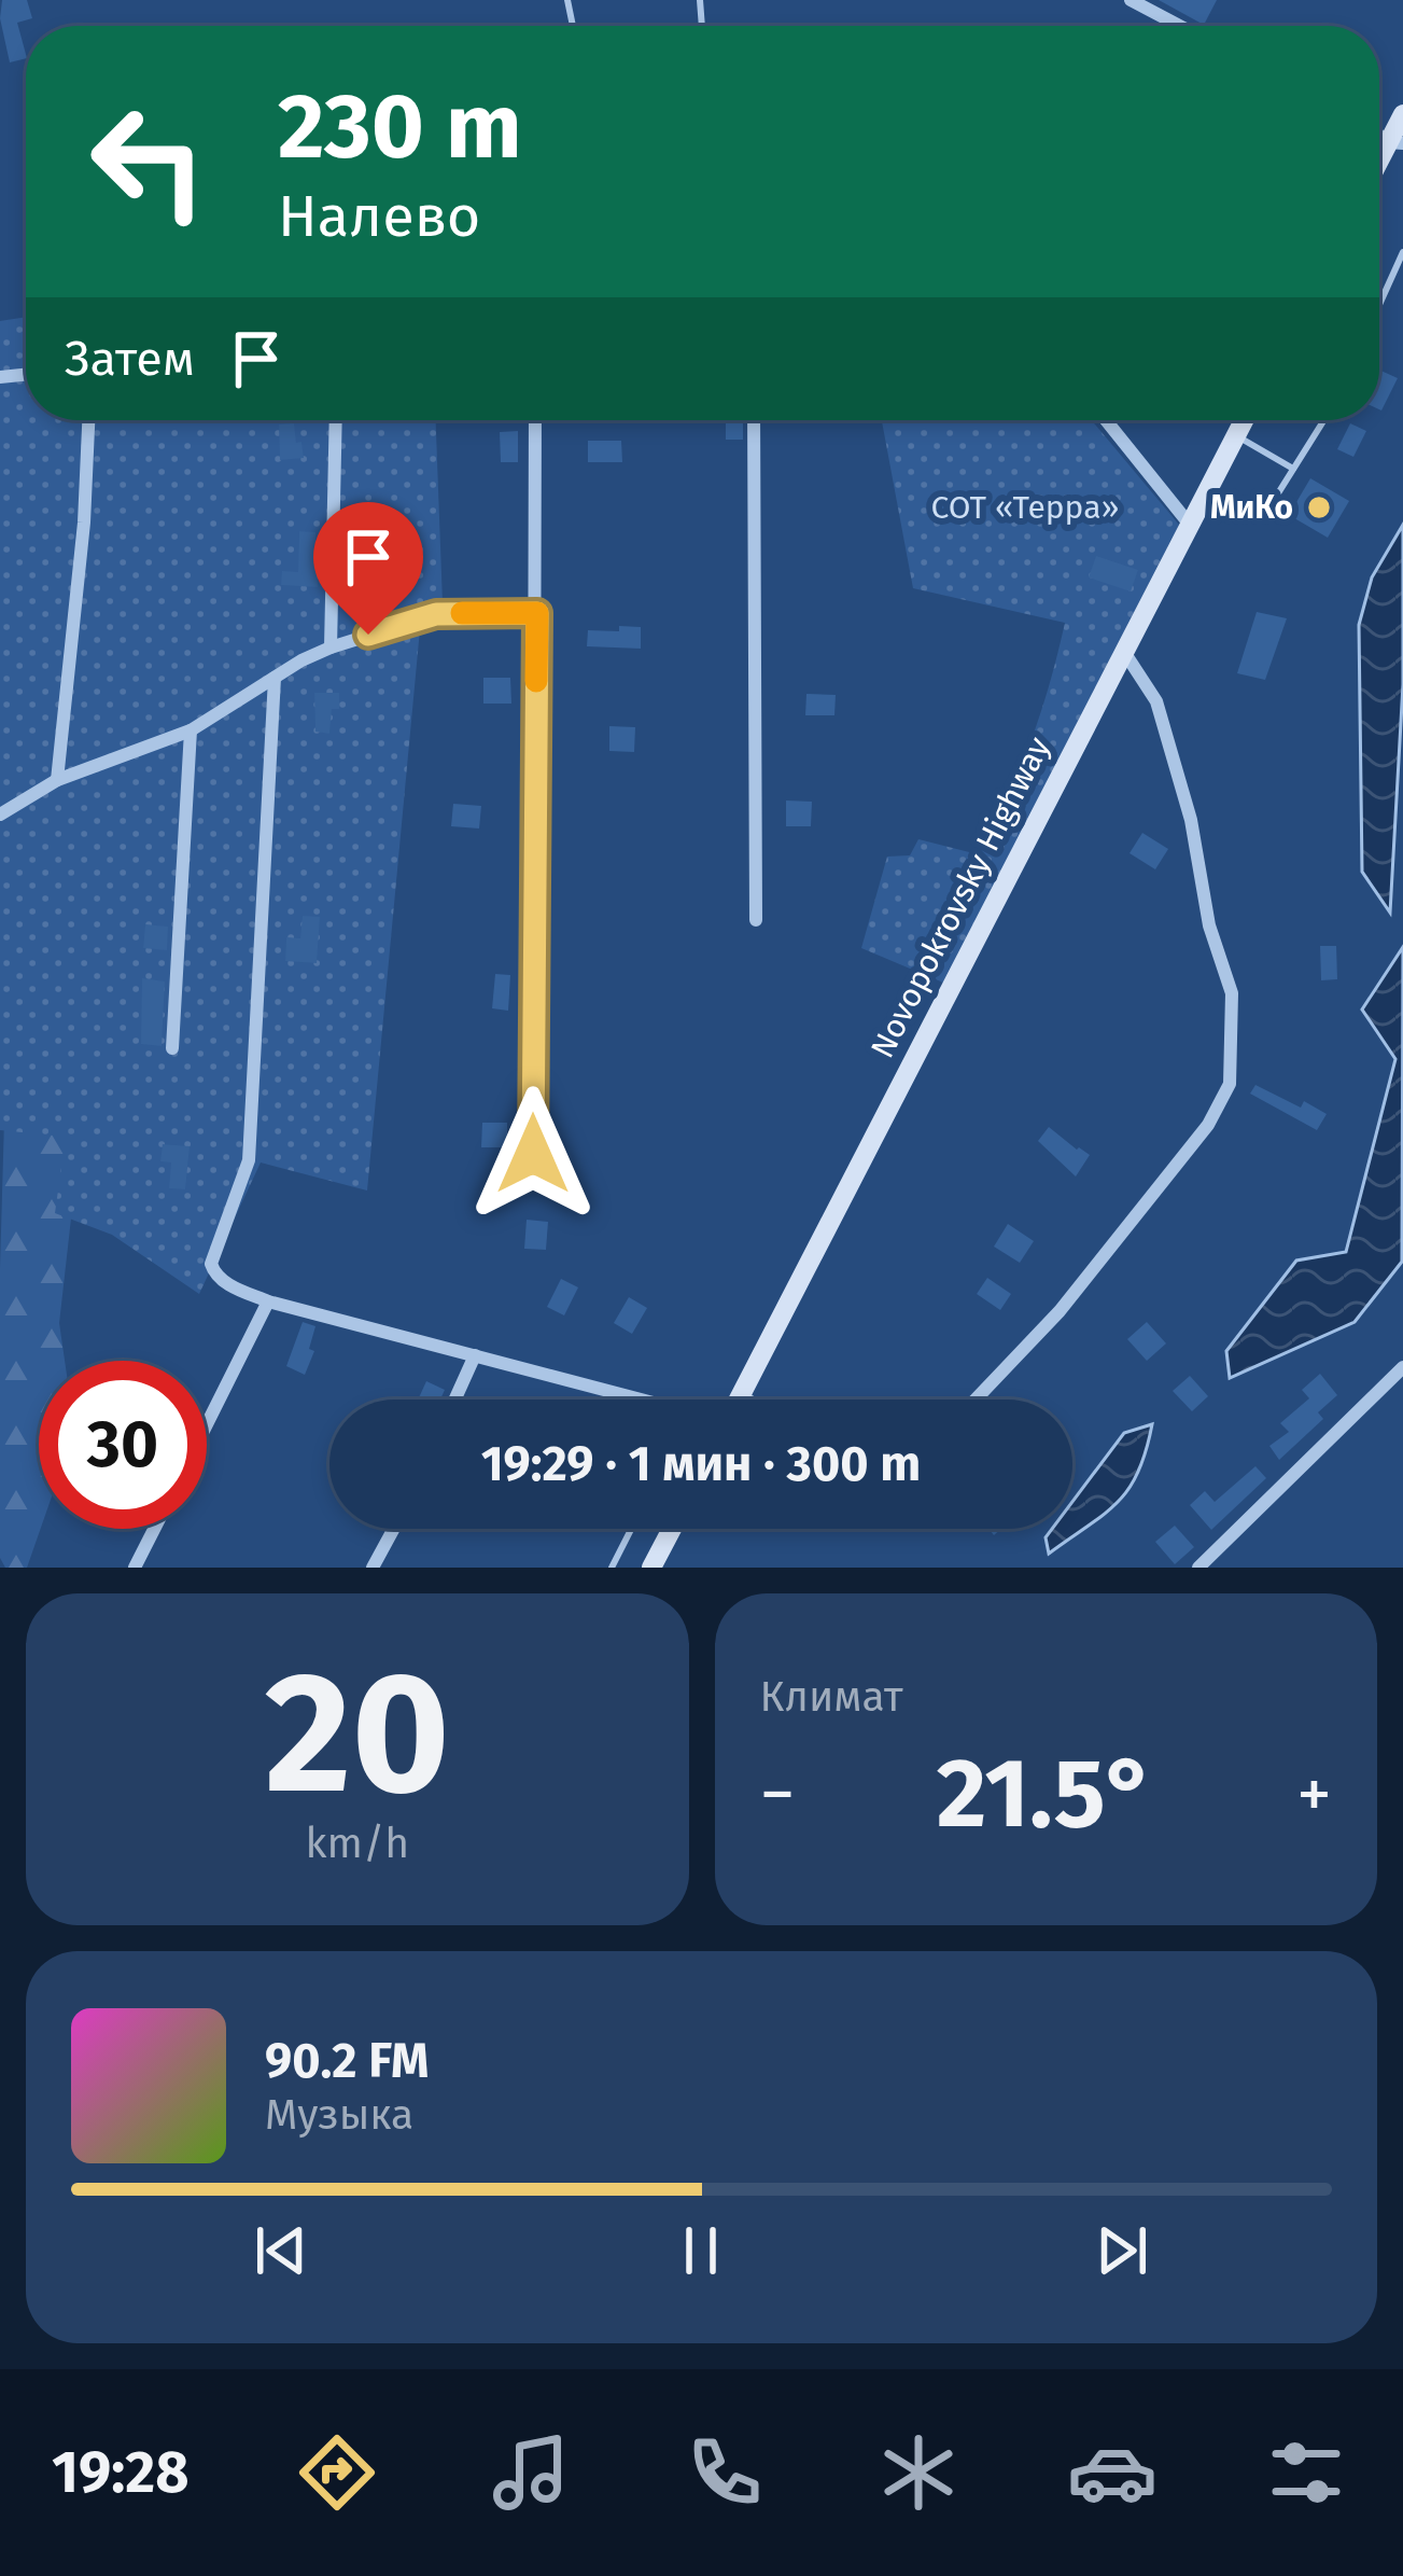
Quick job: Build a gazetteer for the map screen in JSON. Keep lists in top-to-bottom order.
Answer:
{
  "streets": {
    "main road": ["Novopokrovsky Highway"]
  },
  "parks": ["СОТ «Терра»"],
  "places": ["МиКо"],
  "page": {
    "turn": ["230 m", "Налево"],
    "then": "Затем",
    "limit": "30",
    "trip": "19:29 · 1 мин · 300 m",
    "tile": [
      ["20", "km/h"],
      "Климат"
    ],
    "heat": ["−", "21.5°", "+"],
    "song": ["90.2 FM", "Музыка"],
    "tabs": "19:28"
  }
}
